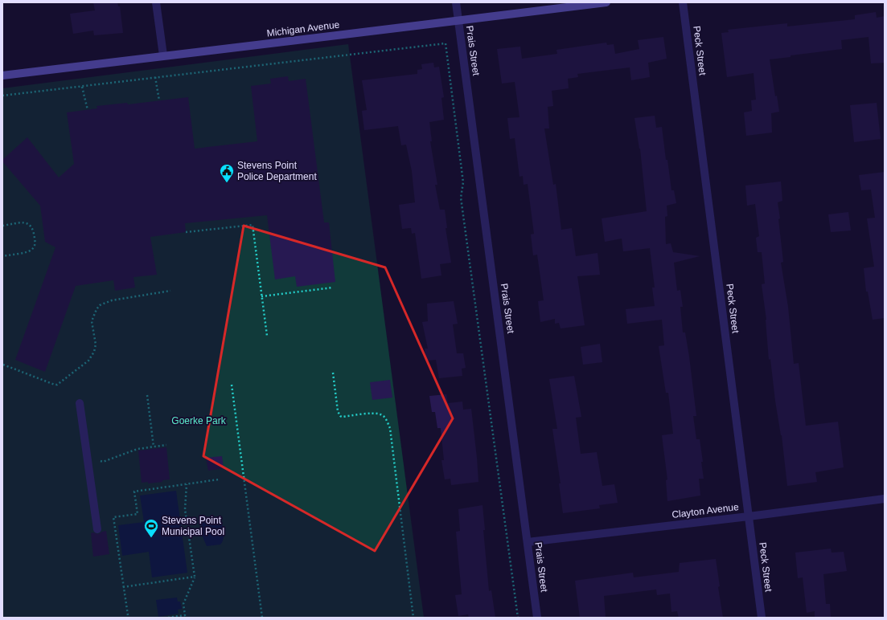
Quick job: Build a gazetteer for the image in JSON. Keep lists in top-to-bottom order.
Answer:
{
  "streets": {
    "street": [
      "Michigan Avenue",
      "Prais Street",
      "Peck Street",
      "Clayton Avenue"
    ]
  },
  "crossings": [
    ["Michigan Avenue", "Prais Street"],
    ["Prais Street", "Clayton Avenue"],
    ["Peck Street", "Clayton Avenue"]
  ],
  "parks": ["Goerke Park"],
  "places": {
    "public building": ["Stevens Point Police Department"],
    "sports": ["Stevens Point Municipal Pool"]
  }
}
